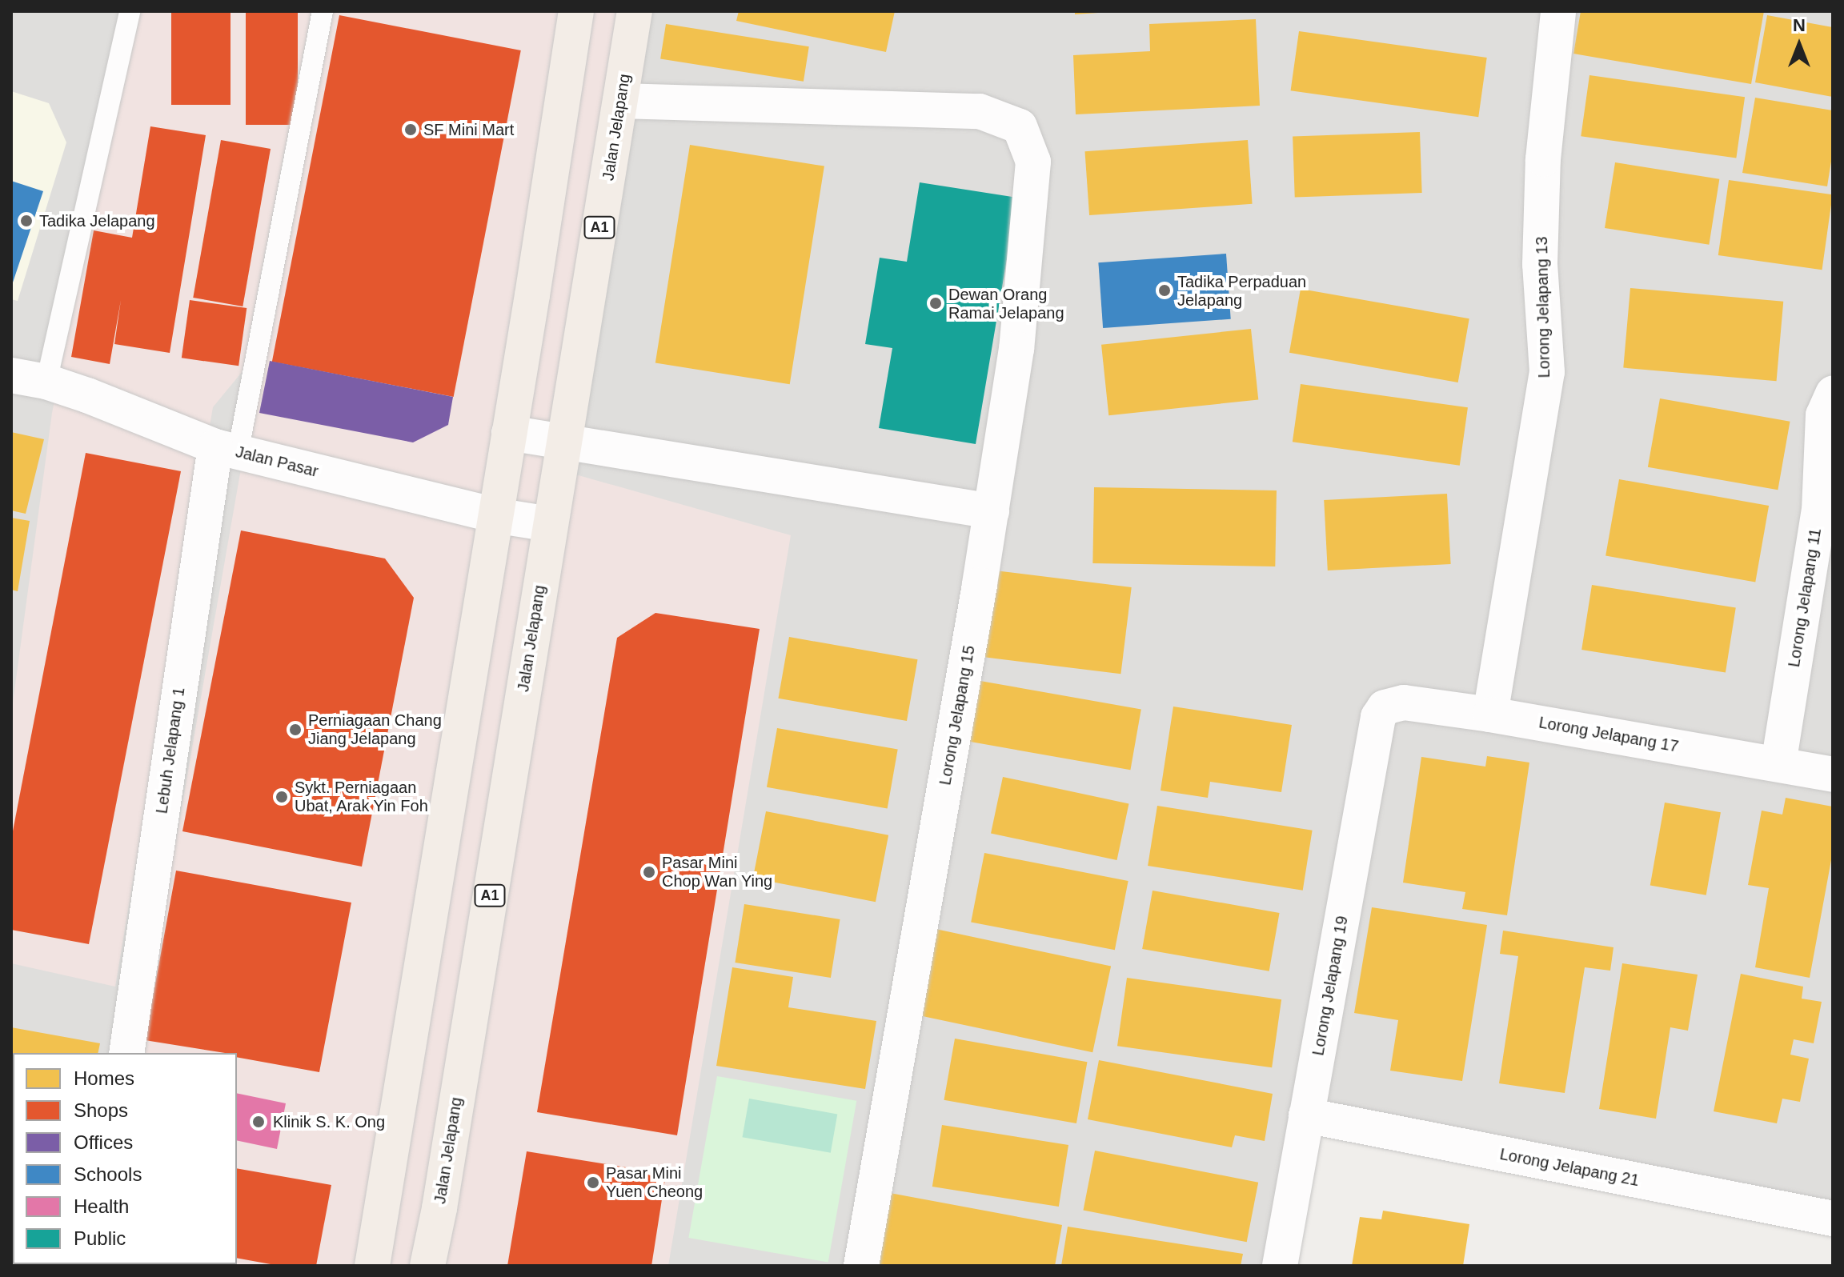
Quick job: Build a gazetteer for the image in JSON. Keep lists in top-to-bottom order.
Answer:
{
  "streets": {
    "main road": ["Jalan Jelapang", "A1"],
    "street": [
      "Lorong Jelapang 13",
      "Jalan Pasar",
      "Lorong Jelapang 11",
      "Lorong Jelapang 15",
      "Lorong Jelapang 17",
      "Lebuh Jelapang 1",
      "Lorong Jelapang 19",
      "Lorong Jelapang 21"
    ]
  },
  "crossings": [
    ["Jalan Jelapang", "Jalan Pasar"],
    ["Jalan Jelapang", "Lorong Jelapang 15"],
    ["Lorong Jelapang 13", "Lorong Jelapang 17"],
    ["Jalan Pasar", "Lebuh Jelapang 1"],
    ["Lorong Jelapang 11", "Lorong Jelapang 17"],
    ["Lorong Jelapang 17", "Lorong Jelapang 19"],
    ["Lorong Jelapang 19", "Lorong Jelapang 21"]
  ],
  "places": [
    "SF Mini Mart",
    "Tadika Jelapang",
    "Tadika Perpaduan Jelapang",
    "Dewan Orang Ramai Jelapang",
    "Perniagaan Chang Jiang Jelapang",
    "Sykt. Perniagaan Ubat, Arak Yin Foh",
    "Pasar Mini Chop Wan Ying",
    "Klinik S. K. Ong",
    "Pasar Mini Yuen Cheong"
  ],
  "legend": [
    "Homes",
    "Shops",
    "Offices",
    "Schools",
    "Health",
    "Public"
  ],
  "north": "top"
}
